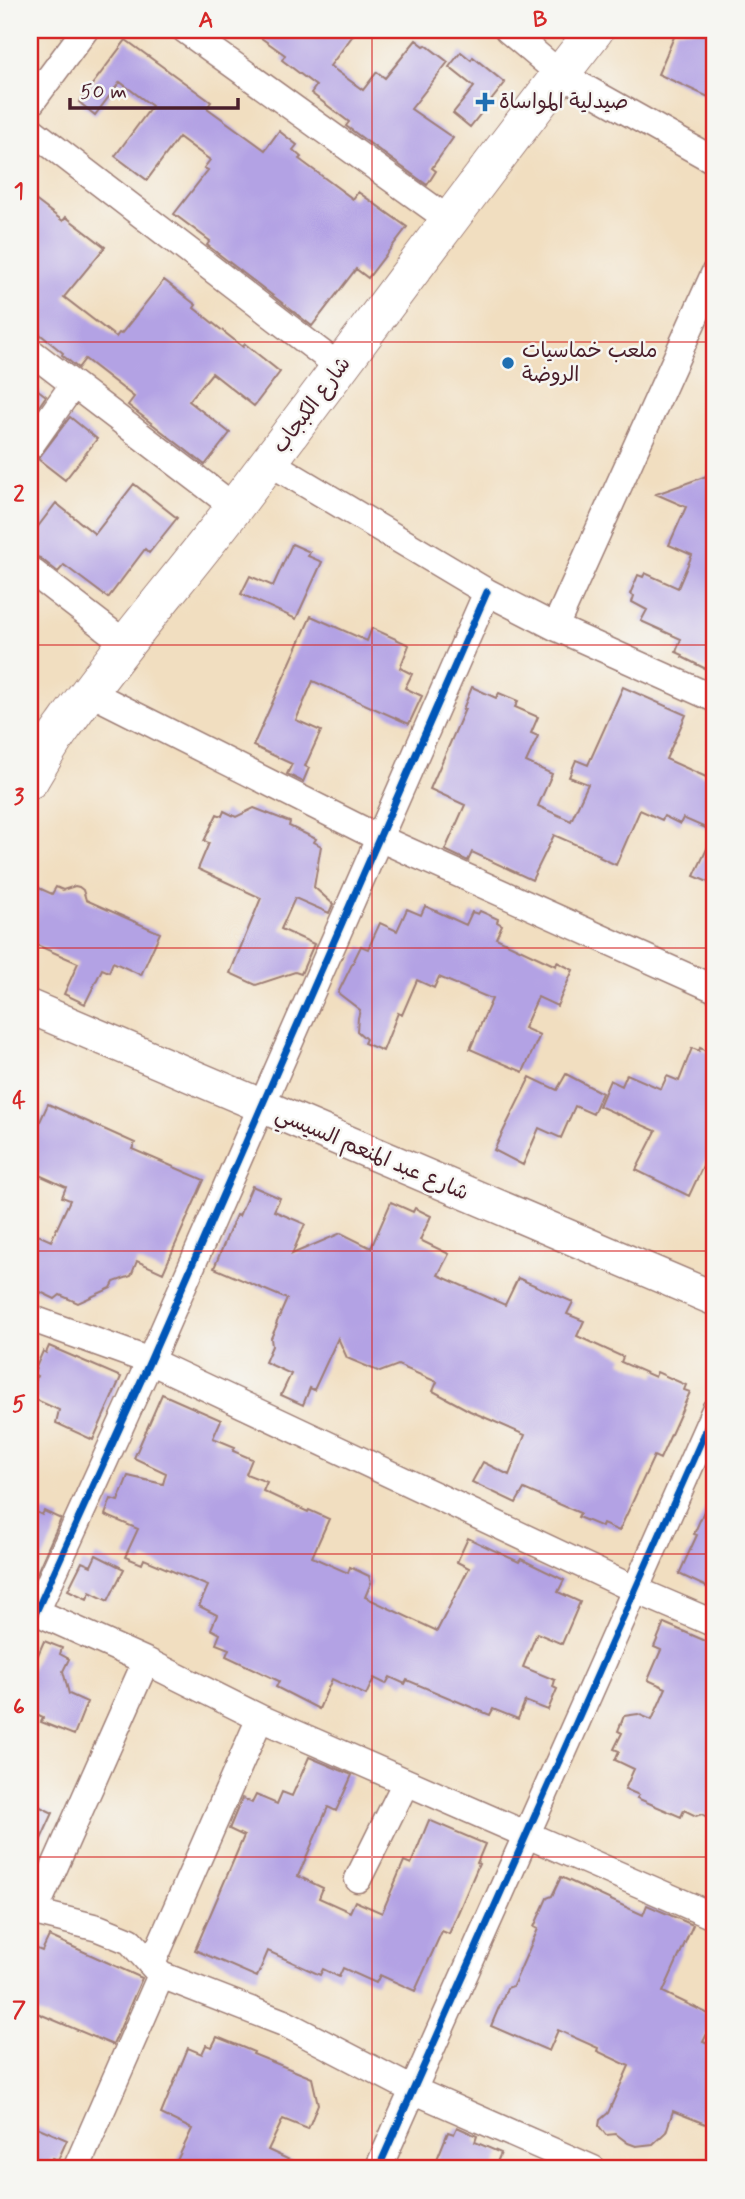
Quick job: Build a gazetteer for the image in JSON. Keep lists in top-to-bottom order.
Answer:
{
  "streets": {
    "main road": ["شارع الكبجاب"],
    "street": ["شارع عبد المنعم السيسي"]
  },
  "places": {
    "health": ["صيدلية المواساة"],
    "other": ["ملعب خماسيات الروضة"]
  },
  "scale_bar": "50 m",
  "grid": {
    "columns": ["A", "B"],
    "rows": [
      "1",
      "2",
      "3",
      "4",
      "5",
      "6",
      "7"
    ]
  }
}
